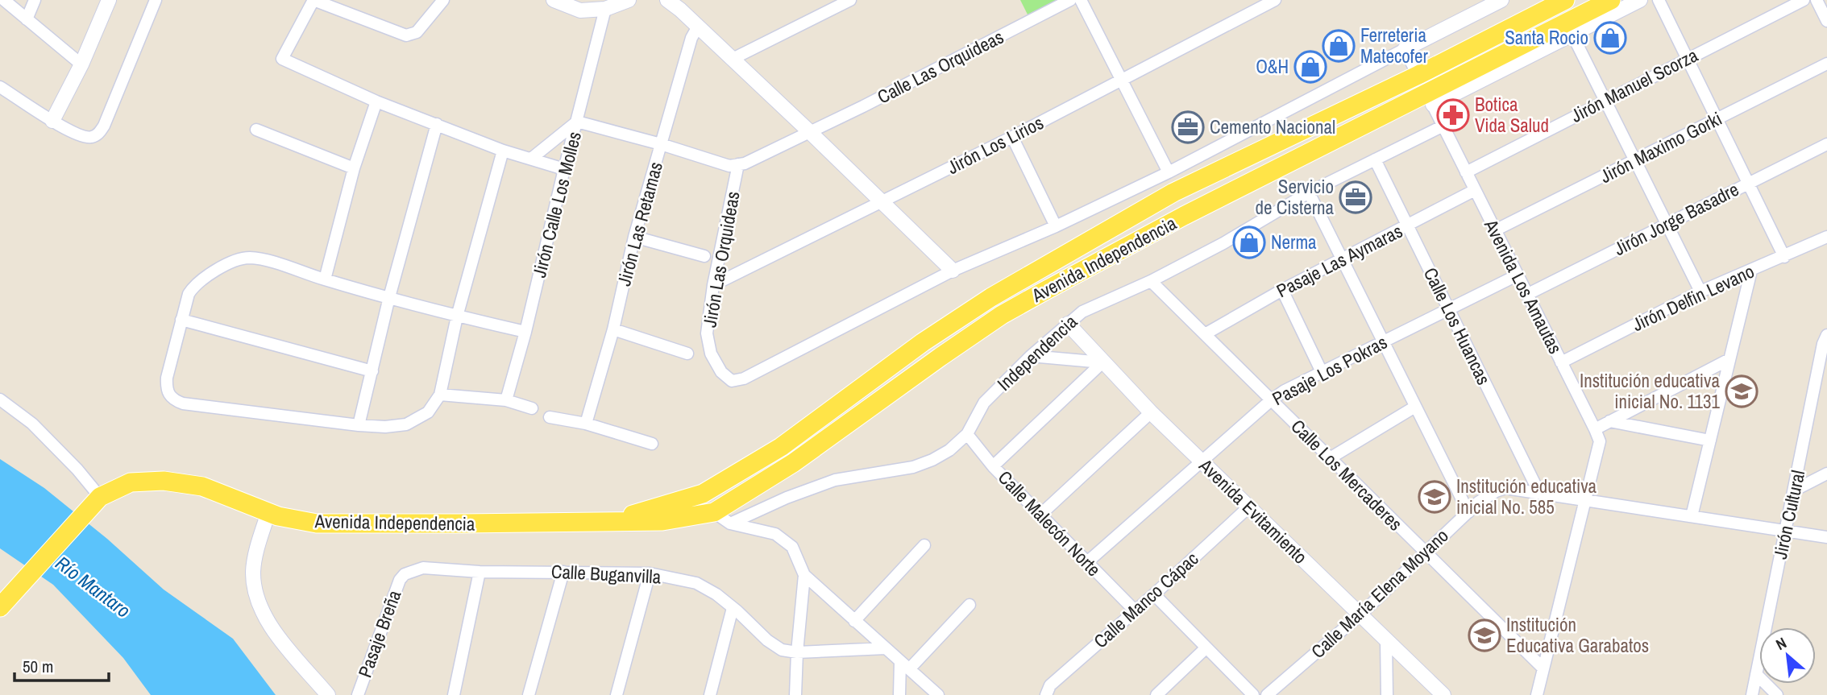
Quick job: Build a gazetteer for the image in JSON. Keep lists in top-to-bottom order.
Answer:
{
  "streets": {
    "main road": ["Avenida Independencia"],
    "street": [
      "Calle Las Orquideas",
      "Jirón Manuel Scorza",
      "Jirón Los Lirios",
      "Jirón Maximo Gorki",
      "Jirón Calle Los Molles",
      "Jirón Jorge Basadre",
      "Jirón Las Retamas",
      "Jirón Las Orquideas",
      "Pasaje Las Aymaras",
      "Avenida Los Amautas",
      "Jirón Delfin Levano",
      "Calle Los Huancas",
      "Independencia",
      "Pasaje Los Pokras",
      "Calle Los Mercaderes",
      "Avenida Evitamiento",
      "Jirón Cultural",
      "Calle Malecón Norte",
      "Calle Buganvilla",
      "Calle María Elena Moyano",
      "Calle Manco Cápac",
      "Pasaje Breña"
    ]
  },
  "crossings": [
    ["Jirón Manuel Scorza", "Avenida Los Amautas"],
    ["Jirón Los Lirios", "Jirón Las Orquideas"],
    ["Jirón Maximo Gorki", "Avenida Los Amautas"],
    ["Jirón Calle Los Molles", "Jirón Las Orquideas"],
    ["Jirón Jorge Basadre", "Avenida Los Amautas"],
    ["Jirón Las Retamas", "Jirón Las Orquideas"],
    ["Avenida Independencia", "Avenida Los Amautas"],
    ["Pasaje Las Aymaras", "Avenida Los Amautas"],
    ["Pasaje Las Aymaras", "Calle Los Huancas"],
    ["Pasaje Las Aymaras", "Calle Los Mercaderes"],
    ["Avenida Los Amautas", "Jirón Delfin Levano"],
    ["Avenida Los Amautas", "Independencia"],
    ["Avenida Los Amautas", "Pasaje Los Pokras"],
    ["Avenida Los Amautas", "Calle Los Mercaderes"],
    ["Avenida Los Amautas", "Calle María Elena Moyano"],
    ["Calle Los Huancas", "Independencia"],
    ["Calle Los Huancas", "Pasaje Los Pokras"],
    ["Calle Los Huancas", "Calle María Elena Moyano"],
    ["Independencia", "Calle Los Mercaderes"],
    ["Independencia", "Avenida Evitamiento"],
    ["Independencia", "Calle Malecón Norte"],
    ["Pasaje Los Pokras", "Calle Los Mercaderes"],
    ["Pasaje Los Pokras", "Avenida Evitamiento"],
    ["Pasaje Los Pokras", "Calle Malecón Norte"],
    ["Calle Los Mercaderes", "Calle María Elena Moyano"],
    ["Avenida Evitamiento", "Calle María Elena Moyano"],
    ["Avenida Evitamiento", "Calle Manco Cápac"],
    ["Jirón Cultural", "Calle María Elena Moyano"],
    ["Calle Malecón Norte", "Calle Manco Cápac"],
    ["Calle Buganvilla", "Pasaje Breña"]
  ],
  "water": ["Río Mantaro"],
  "places": {
    "shop": [
      "Santa Rocio",
      "Ferreteria Matecofer",
      "O&H",
      "Nerma"
    ],
    "pharmacy": ["Botica Vida Salud"],
    "office": ["Cemento Nacional", "Servicio de Cisterna"],
    "school or university": ["Institución educativa inicial No. 1131", "Institución educativa inicial No. 585", "Institución Educativa Garabatos"]
  },
  "scale_bar": "50 m",
  "north": "top left"
}
